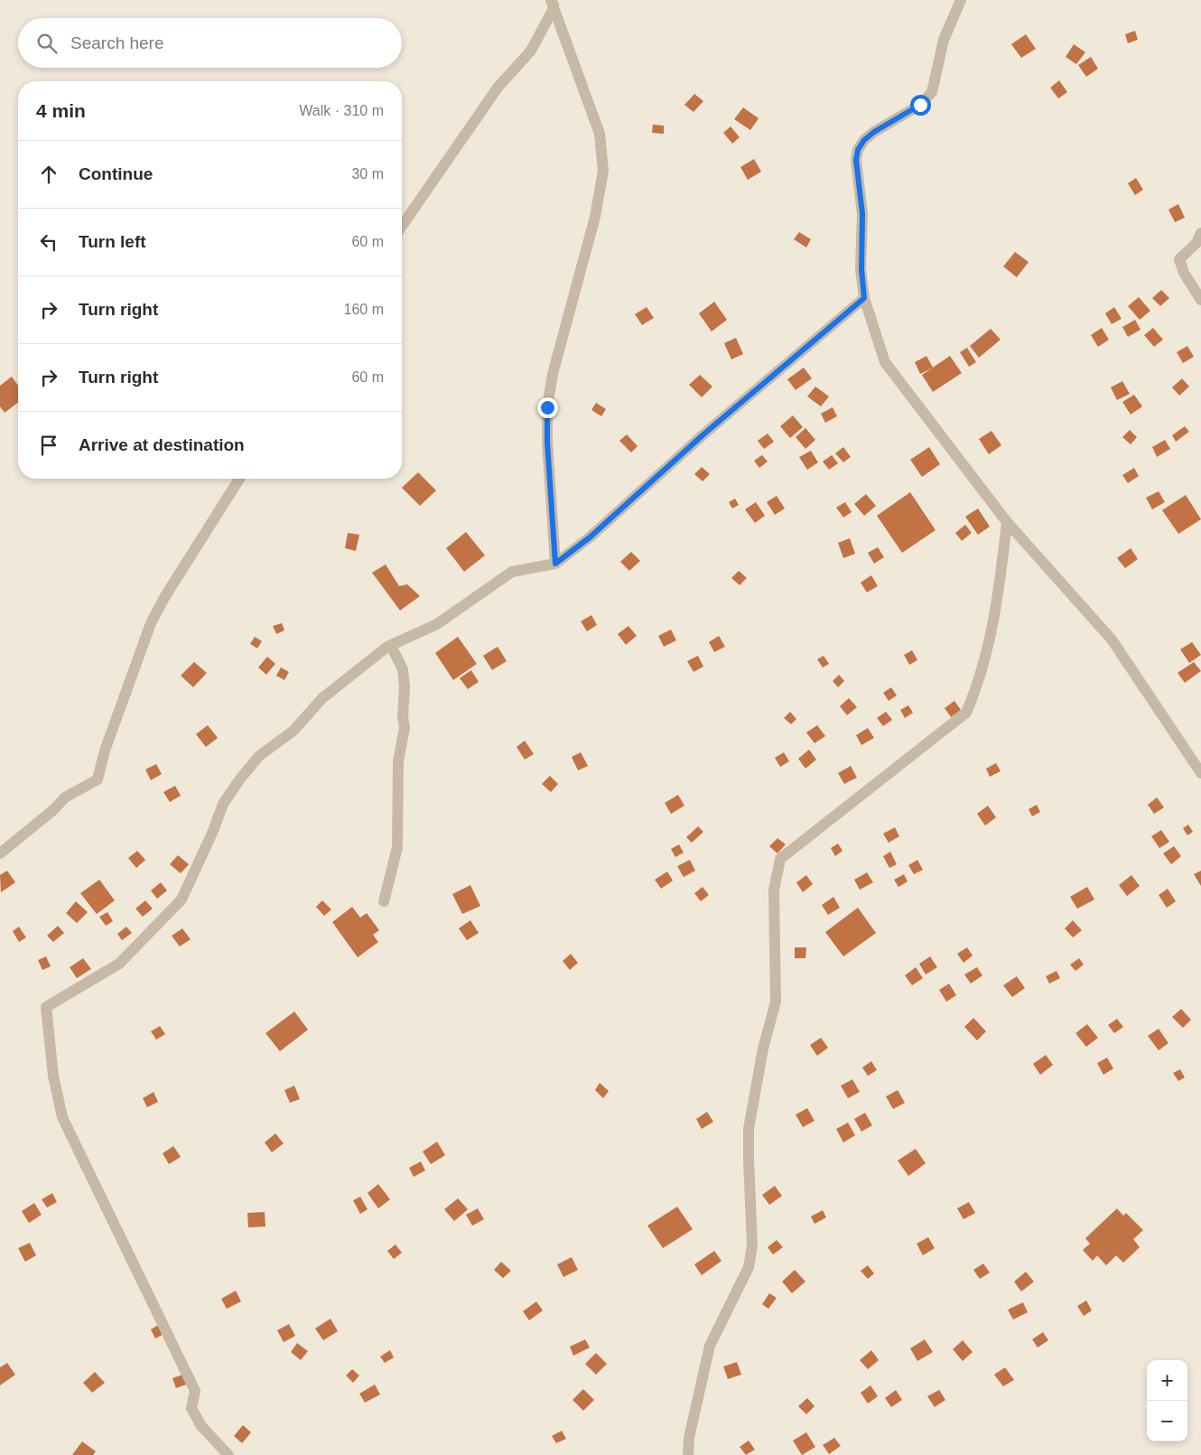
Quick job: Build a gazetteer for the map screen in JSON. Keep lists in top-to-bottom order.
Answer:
{
  "page": {
    "search": "Search here",
    "heading": ["4 min", "Walk · 310 m"],
    "list": [
      ["Continue", "30 m"],
      ["Turn left", "60 m"],
      ["Turn right", "160 m"],
      ["Turn right", "60 m"],
      "Arrive at destination"
    ],
    "map_buttons": ["+", "−"]
  }
}
